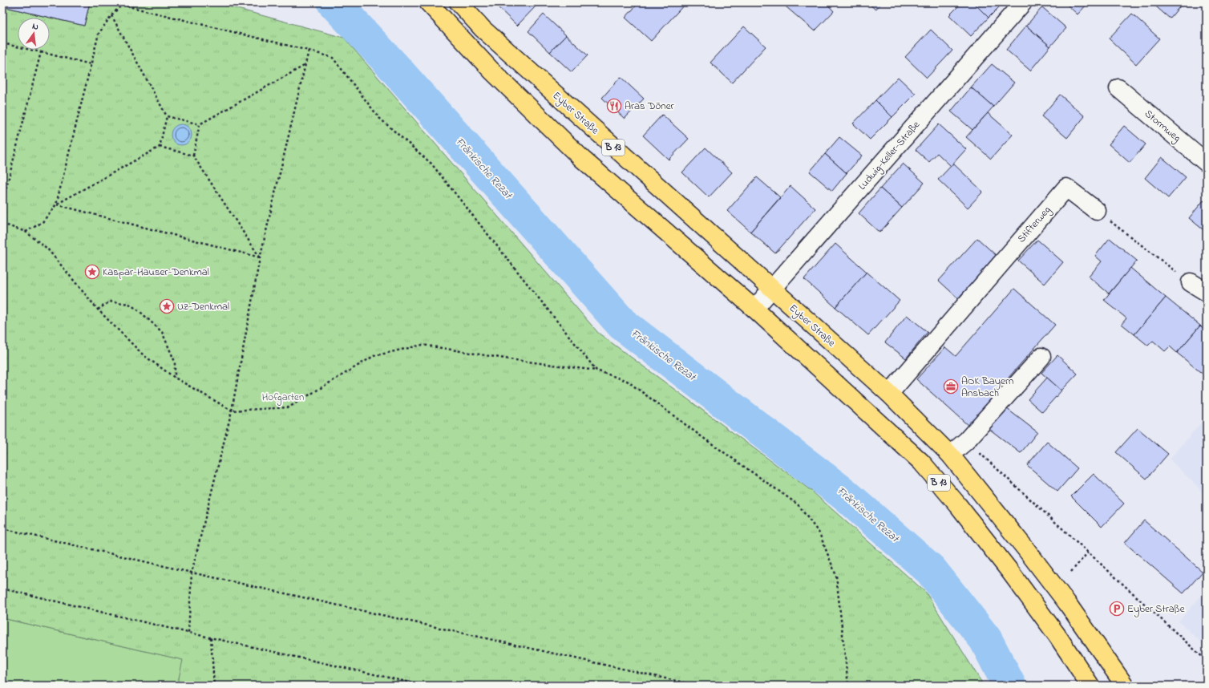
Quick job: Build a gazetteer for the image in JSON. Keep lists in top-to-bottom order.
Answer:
{
  "streets": {
    "main road": ["Eyber Straße", "B 13"],
    "street": ["Stormweg", "Ludwig-Keller-Straße", "Stifterweg"]
  },
  "crossings": [
    ["Eyber Straße", "Ludwig-Keller-Straße"],
    ["Eyber Straße", "Stifterweg"],
    ["B 13", "Ludwig-Keller-Straße"]
  ],
  "water": ["Fränkische Rezat"],
  "parks": ["Hofgarten"],
  "places": {
    "restaurant": ["Aras Döner"],
    "place": ["Kaspar-Hauser-Denkmal", "Uz-Denkmal"],
    "office": ["AOK Bayern Ansbach"],
    "parking": ["Eyber Straße"]
  },
  "north": "top"
}
